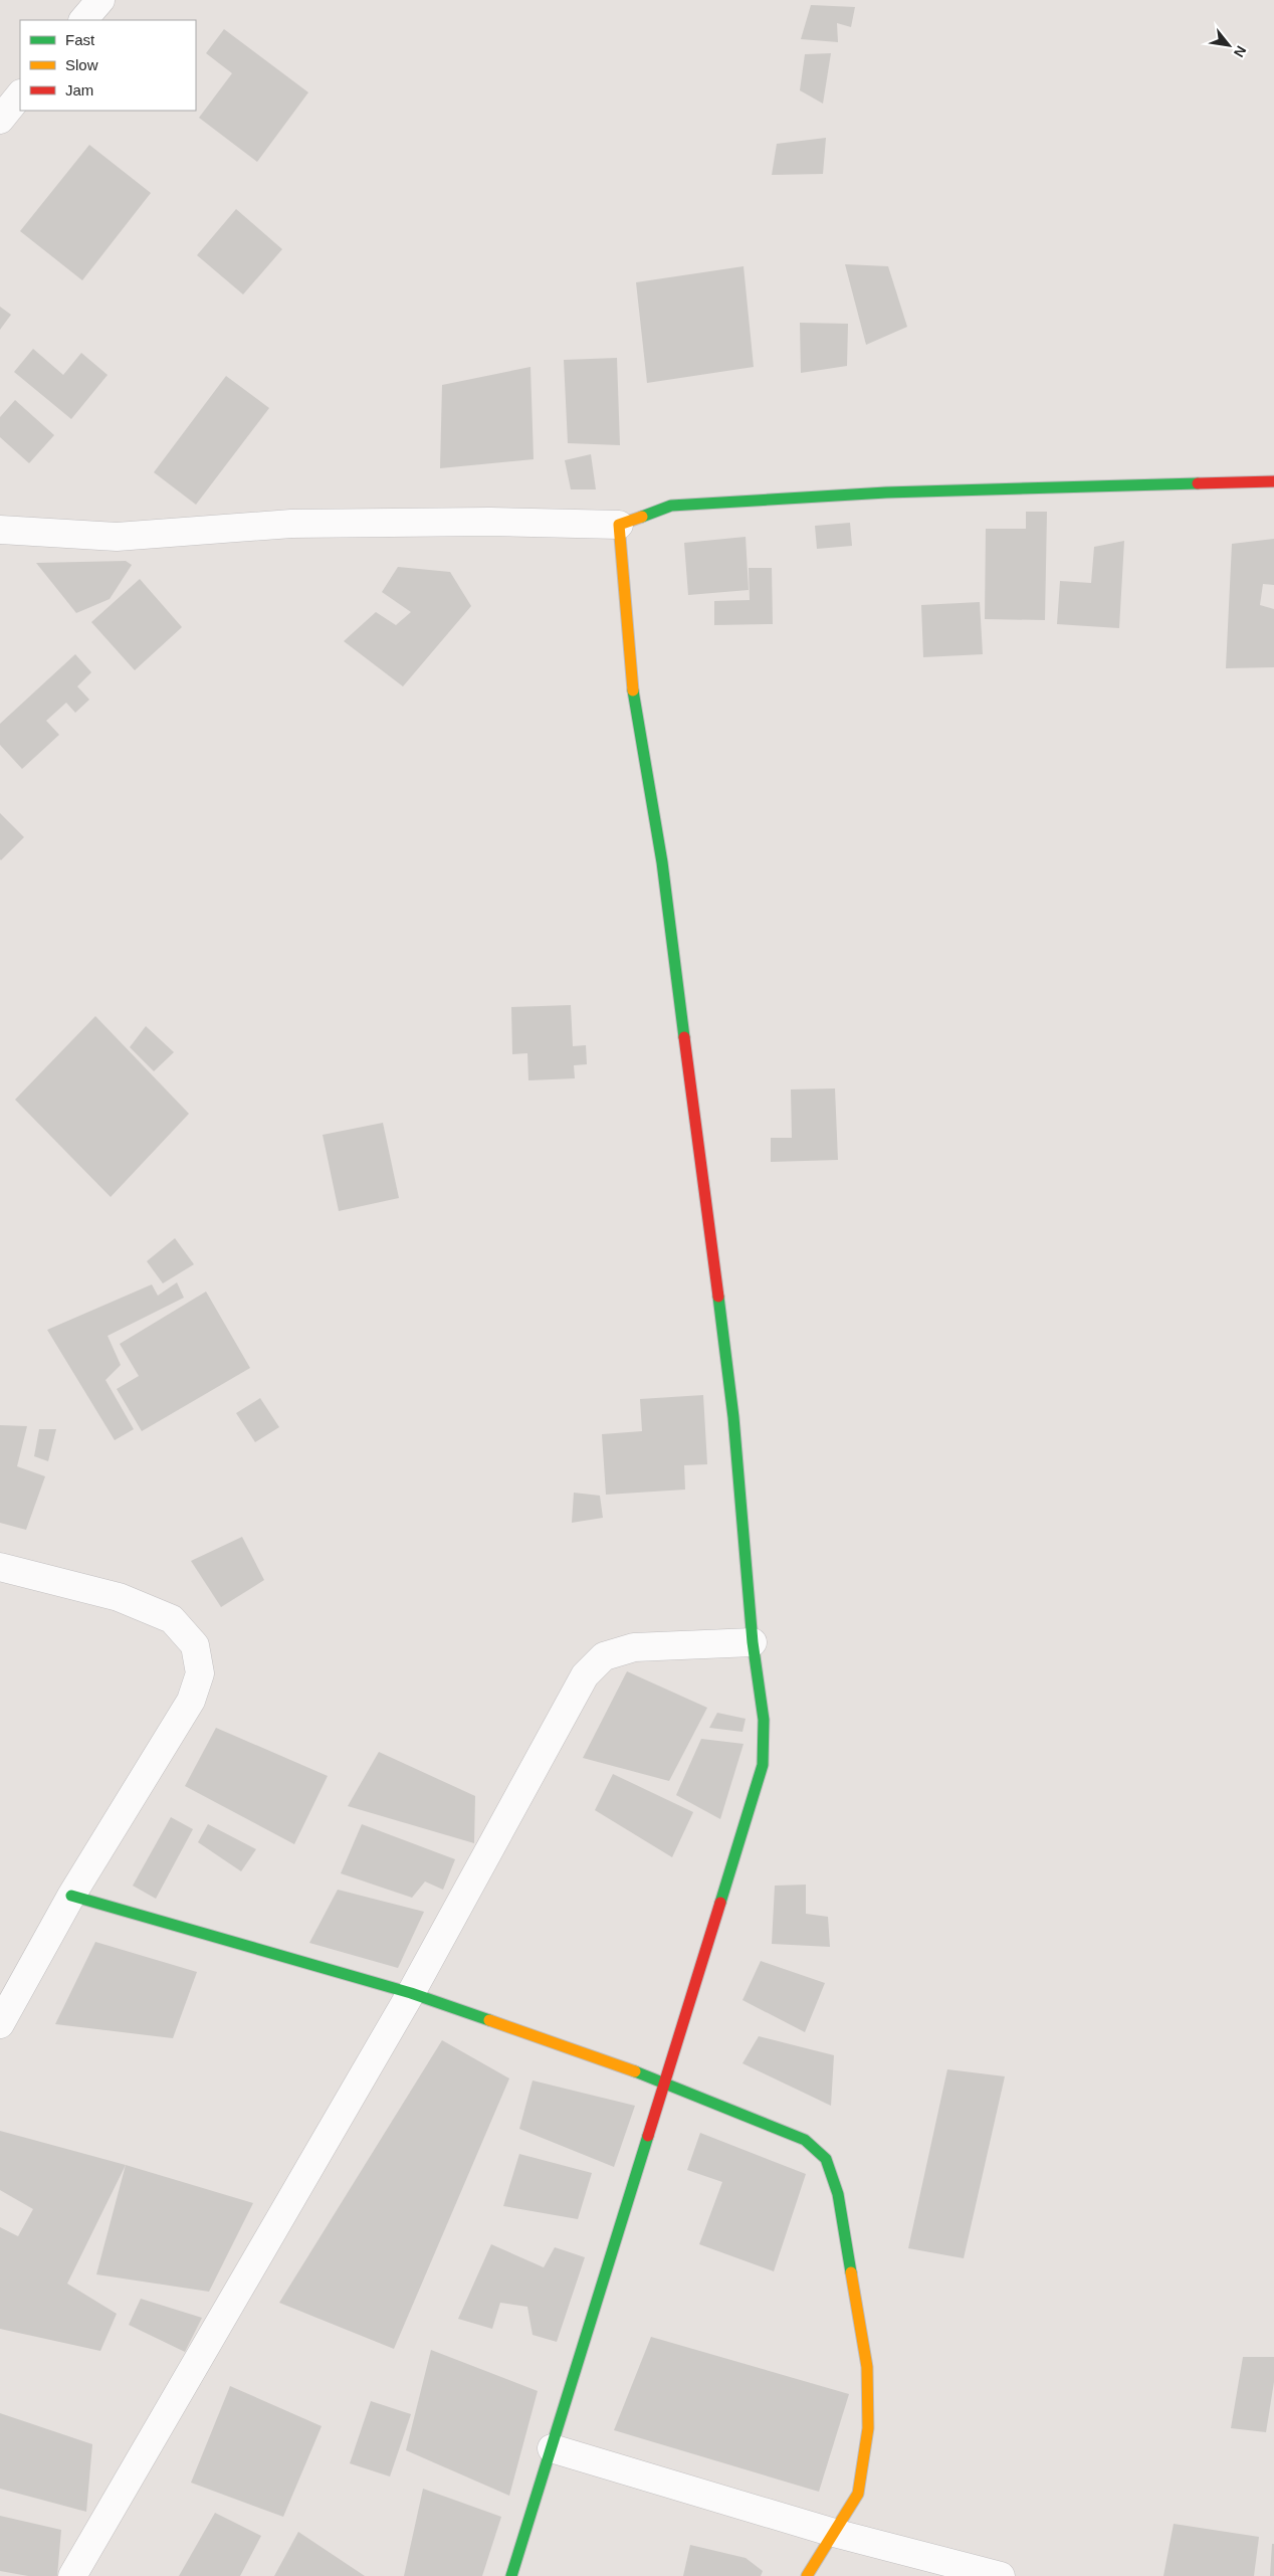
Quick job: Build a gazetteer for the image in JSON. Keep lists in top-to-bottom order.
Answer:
{
  "legend": ["Fast", "Slow", "Jam"],
  "north": "bottom right"
}
